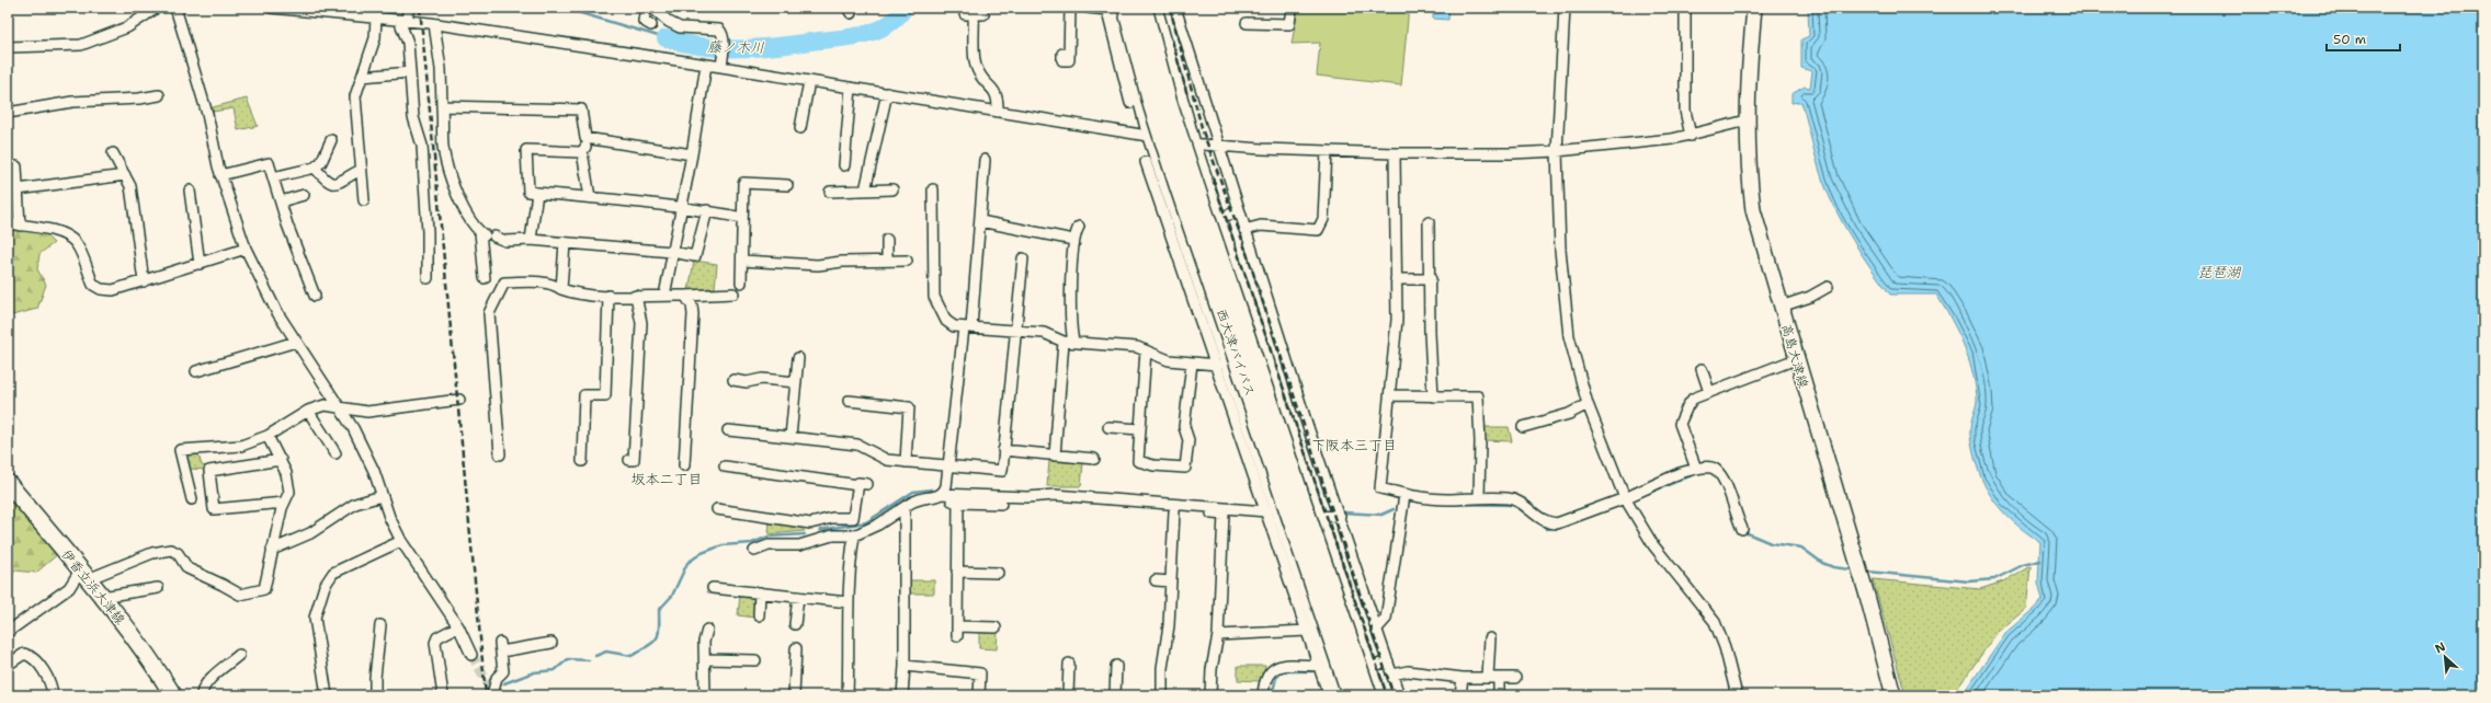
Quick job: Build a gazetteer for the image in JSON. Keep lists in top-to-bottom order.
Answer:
{
  "streets": {
    "highway": ["西大津バイパス"],
    "main road": ["伊香立浜大津線"],
    "street": ["高島大津線"]
  },
  "districts": ["下阪本三丁目", "坂本二丁目"],
  "water": ["藤ノ木川", "琵琶湖"],
  "scale_bar": "50 m",
  "north": "top left"
}
